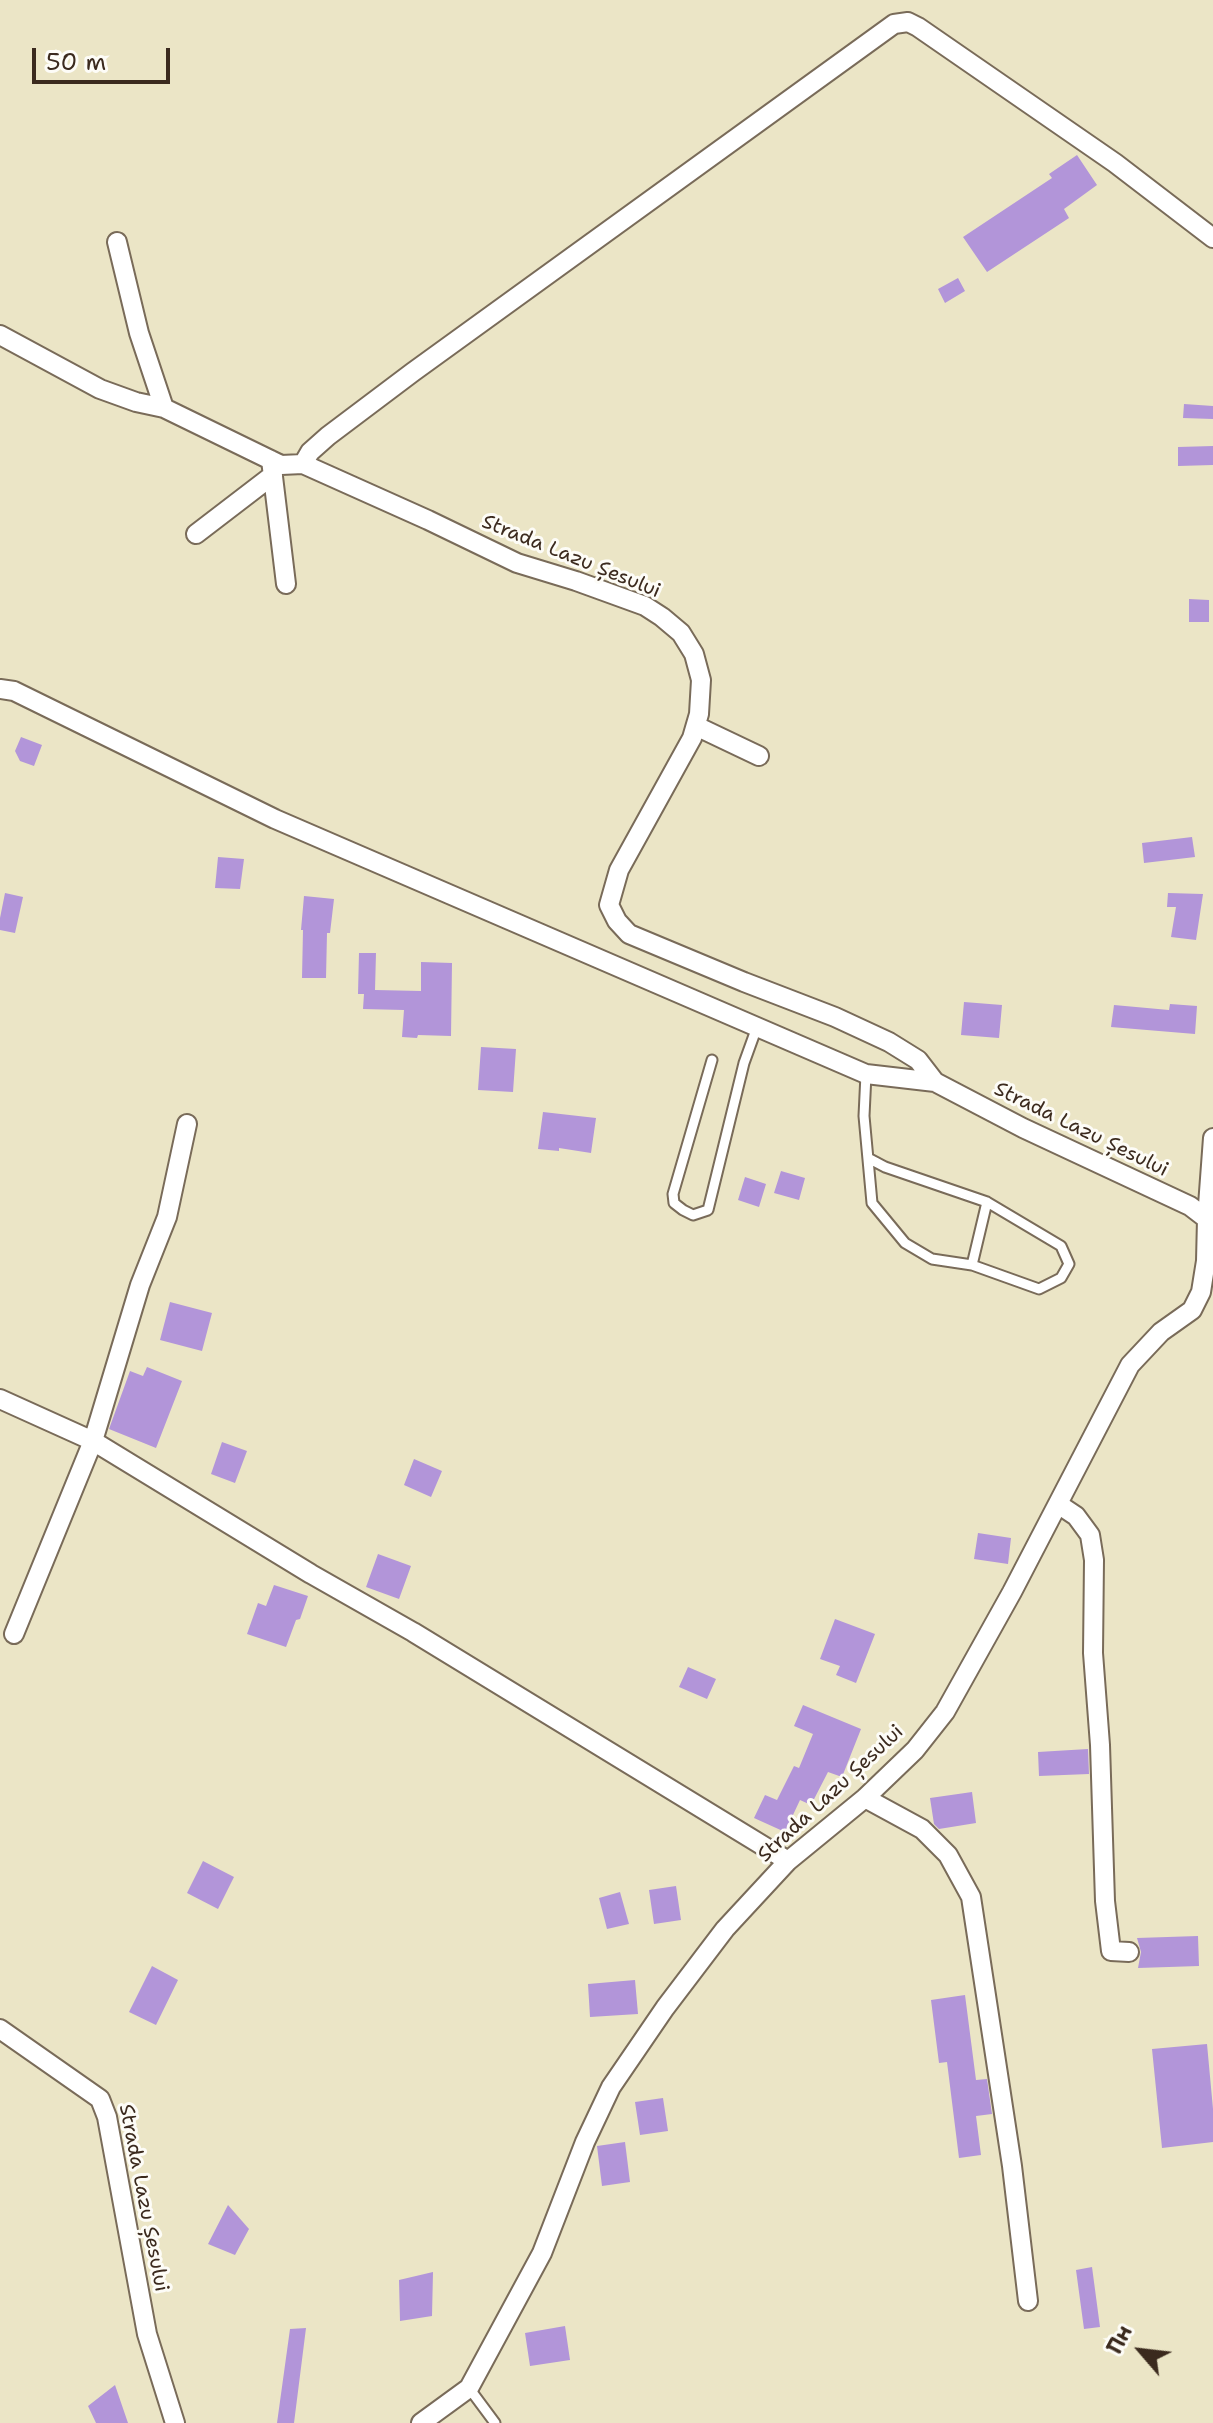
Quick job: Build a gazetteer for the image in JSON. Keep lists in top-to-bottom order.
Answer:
{
  "streets": {
    "street": ["Strada Lazu Șesului"]
  },
  "scale_bar": "50 m",
  "north": "top left"
}
